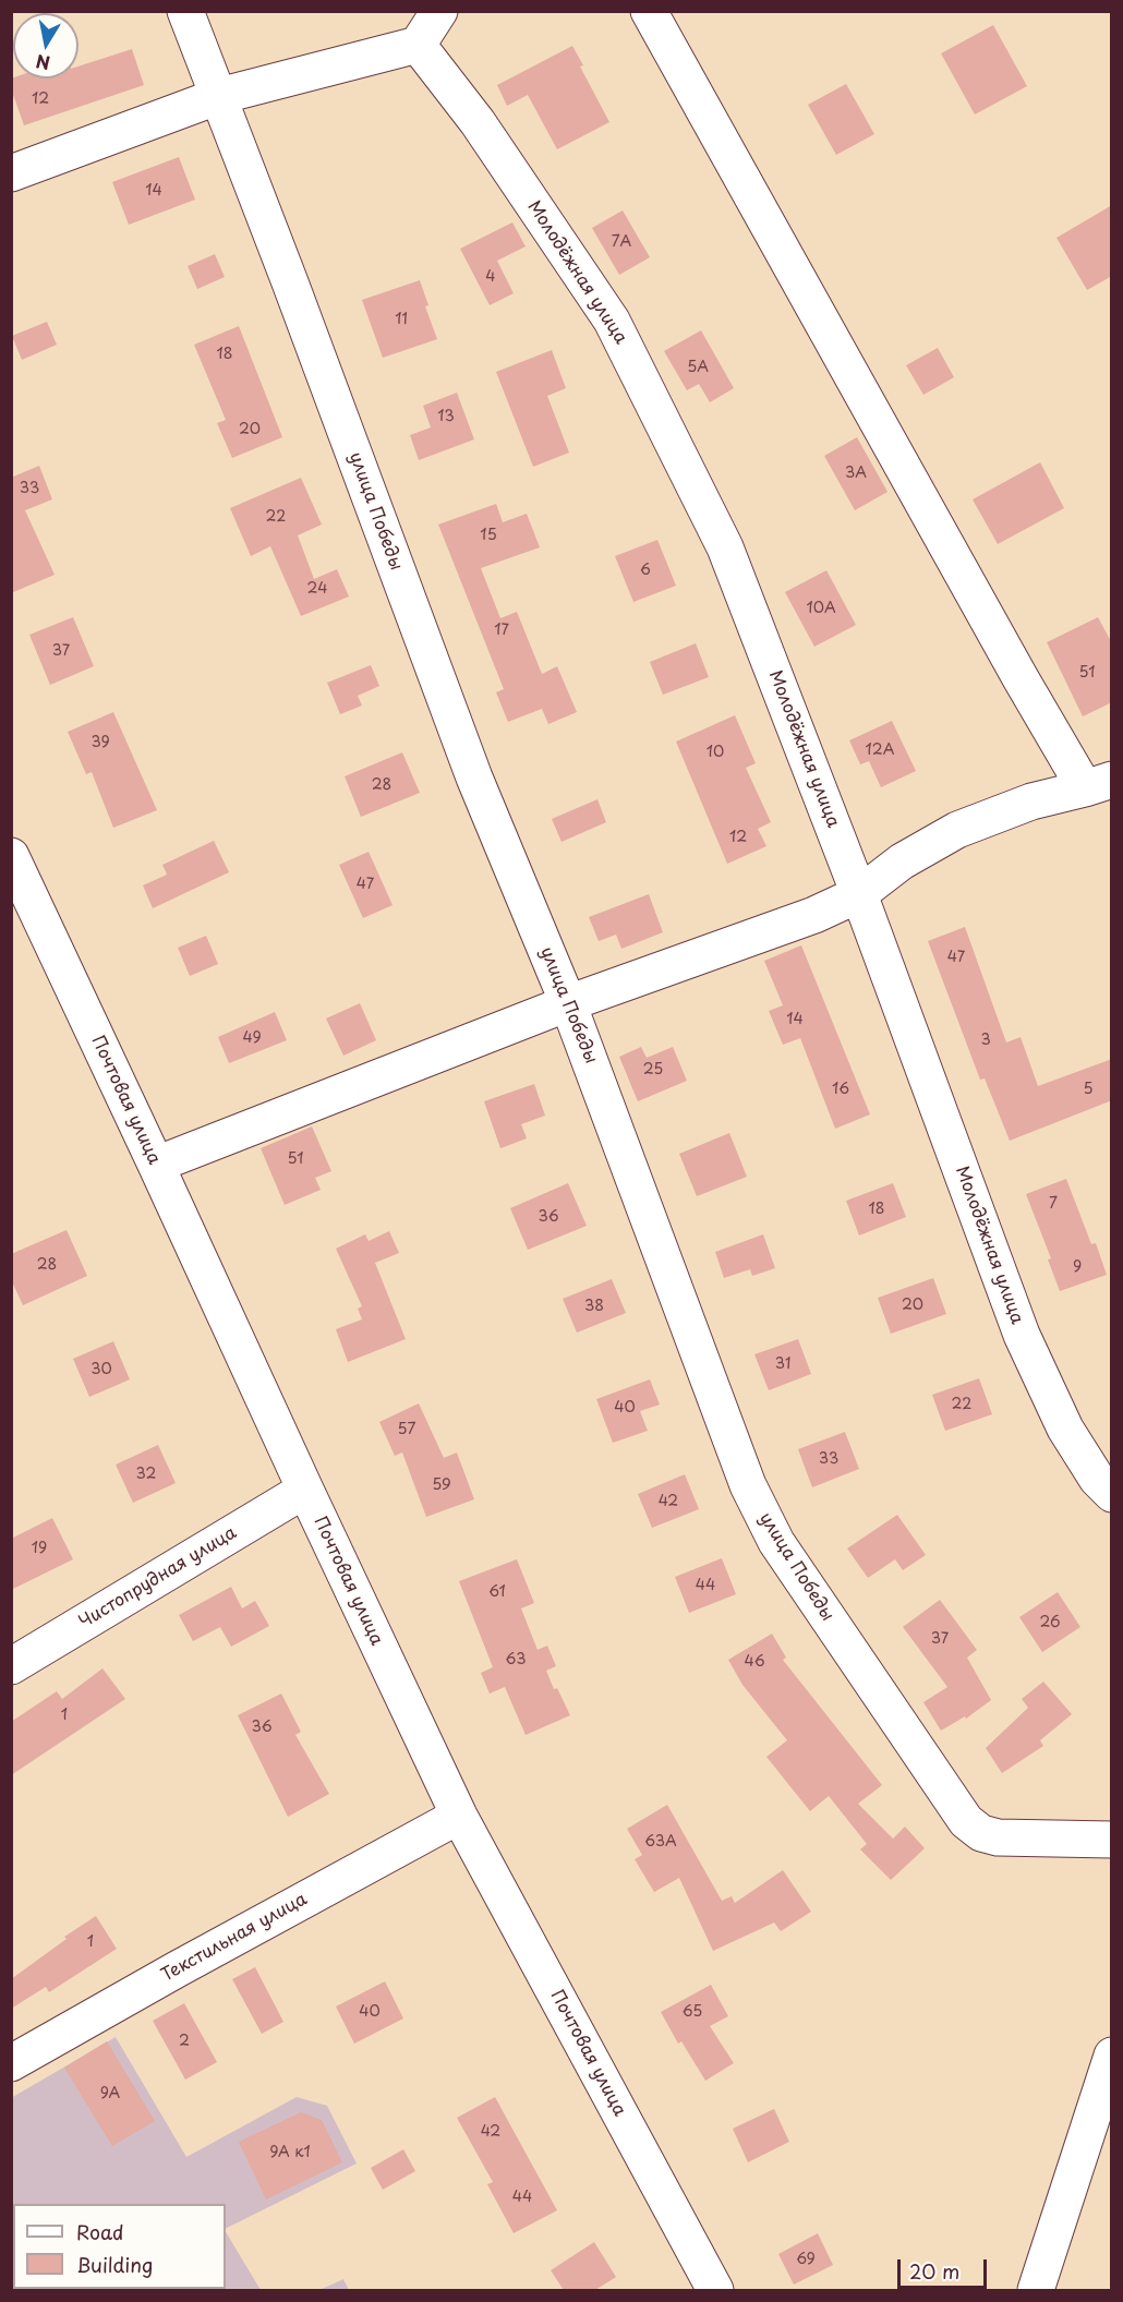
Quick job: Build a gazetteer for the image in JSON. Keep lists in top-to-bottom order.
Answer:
{
  "streets": {
    "street": [
      "Молодёжная улица",
      "улица Победы",
      "Почтовая улица",
      "Чистопрудная улица",
      "Текстильная улица"
    ]
  },
  "crossings": [
    ["Почтовая улица", "Чистопрудная улица"],
    ["Почтовая улица", "Текстильная улица"]
  ],
  "house_numbers": [
    "12",
    "14",
    "7А",
    "4",
    "11",
    "18",
    "5А",
    "13",
    "20",
    "3А",
    "33",
    "22",
    "15",
    "6",
    "24",
    "10А",
    "17",
    "37",
    "51",
    "39",
    "12А",
    "10",
    "28",
    "12",
    "47",
    "47",
    "14",
    "49",
    "3",
    "25",
    "16",
    "5",
    "51",
    "7",
    "18",
    "36",
    "28",
    "9",
    "20",
    "38",
    "31",
    "30",
    "22",
    "40",
    "57",
    "33",
    "32",
    "59",
    "42",
    "19",
    "44",
    "61",
    "26",
    "37",
    "63",
    "46",
    "1",
    "36",
    "63А",
    "1",
    "40",
    "65",
    "2",
    "9А",
    "42",
    "9А к1",
    "44",
    "69"
  ],
  "legend": ["Road", "Building"],
  "scale_bar": "20 m",
  "north": "bottom"
}
